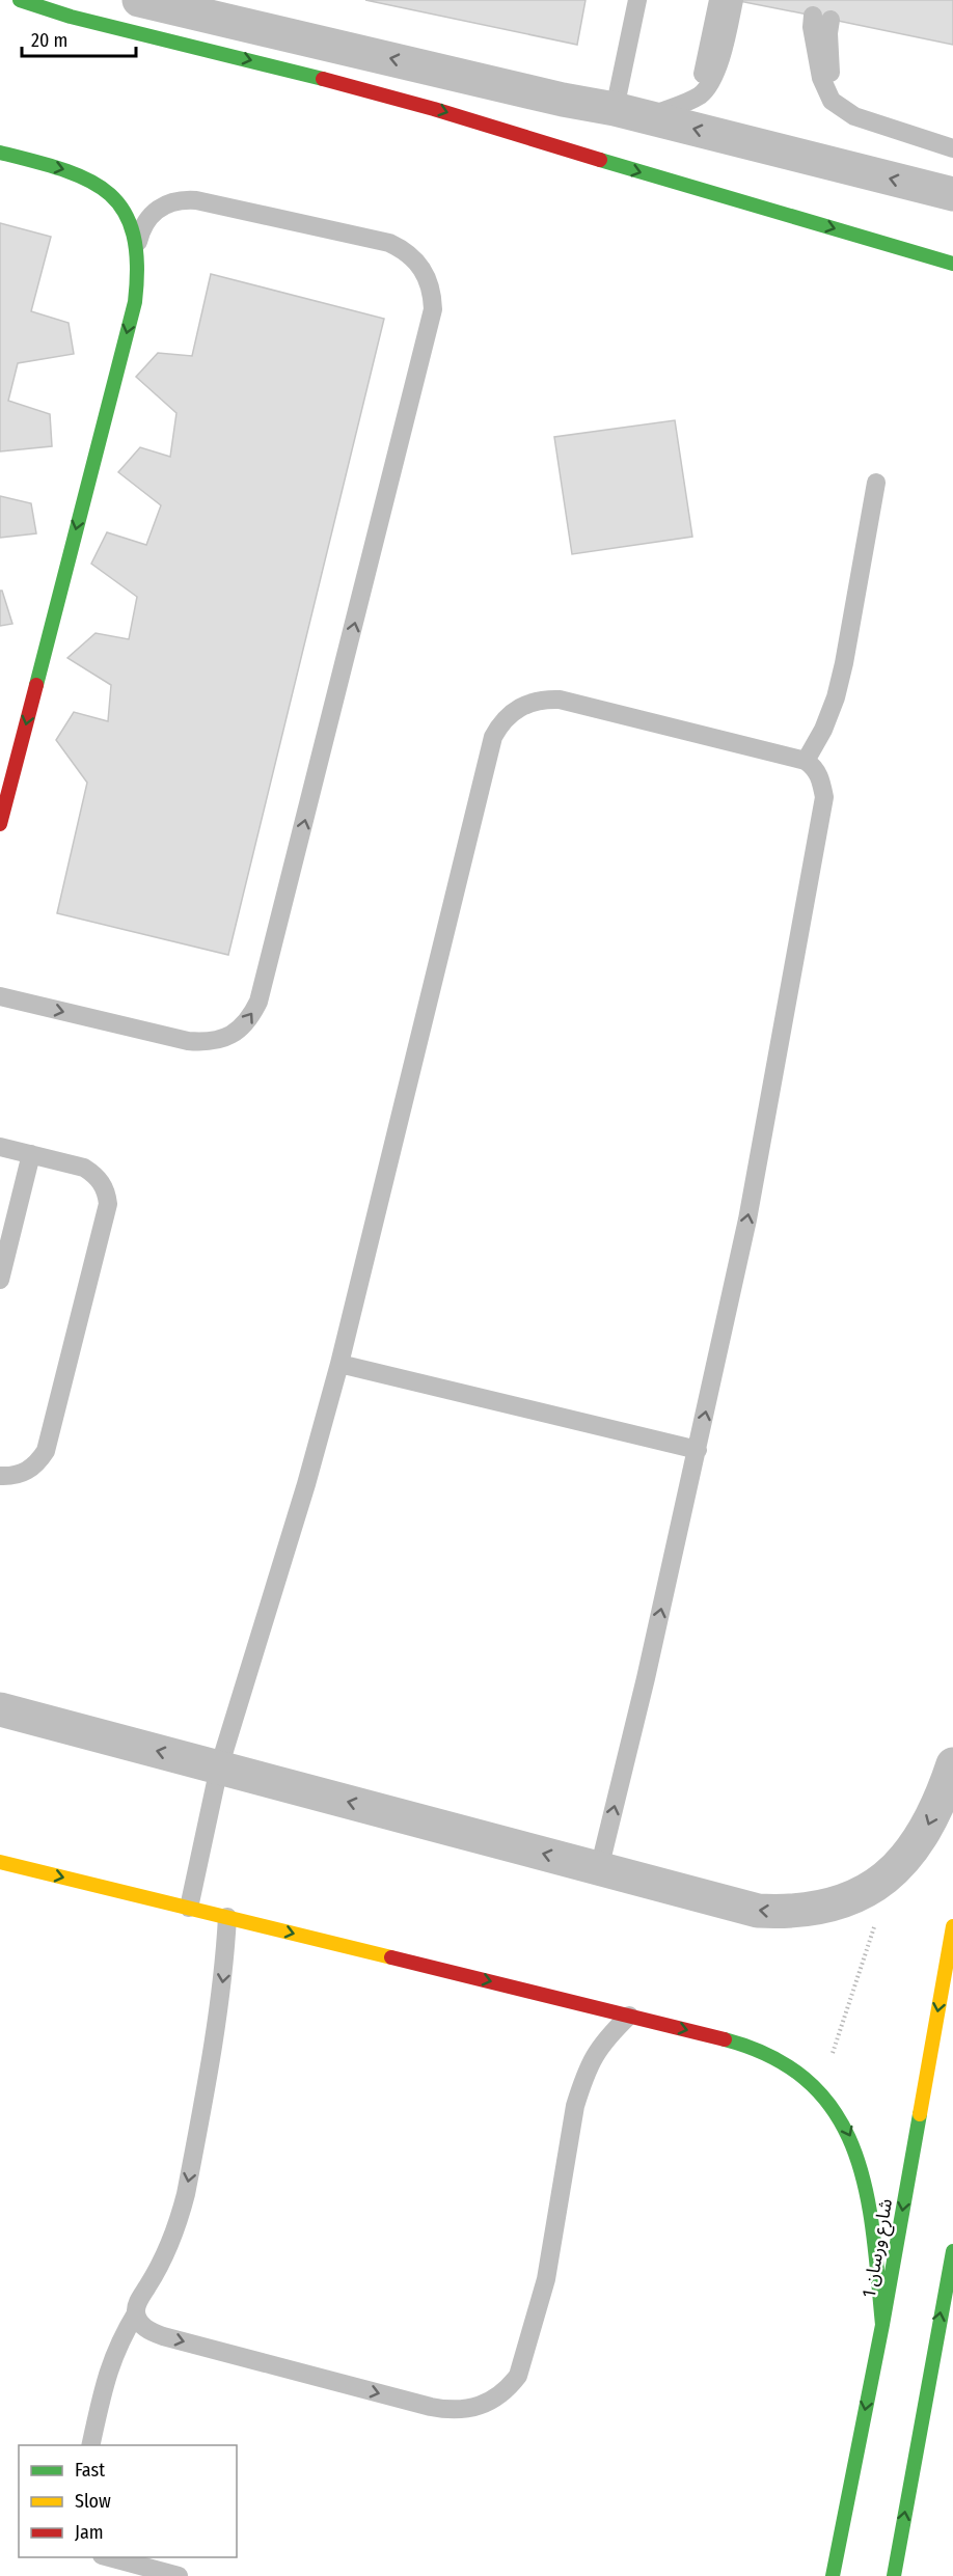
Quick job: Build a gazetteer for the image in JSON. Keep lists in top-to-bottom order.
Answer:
{
  "streets": {
    "street": ["شارع ورسان 1"]
  },
  "legend": ["Fast", "Slow", "Jam"],
  "scale_bar": "20 m"
}
